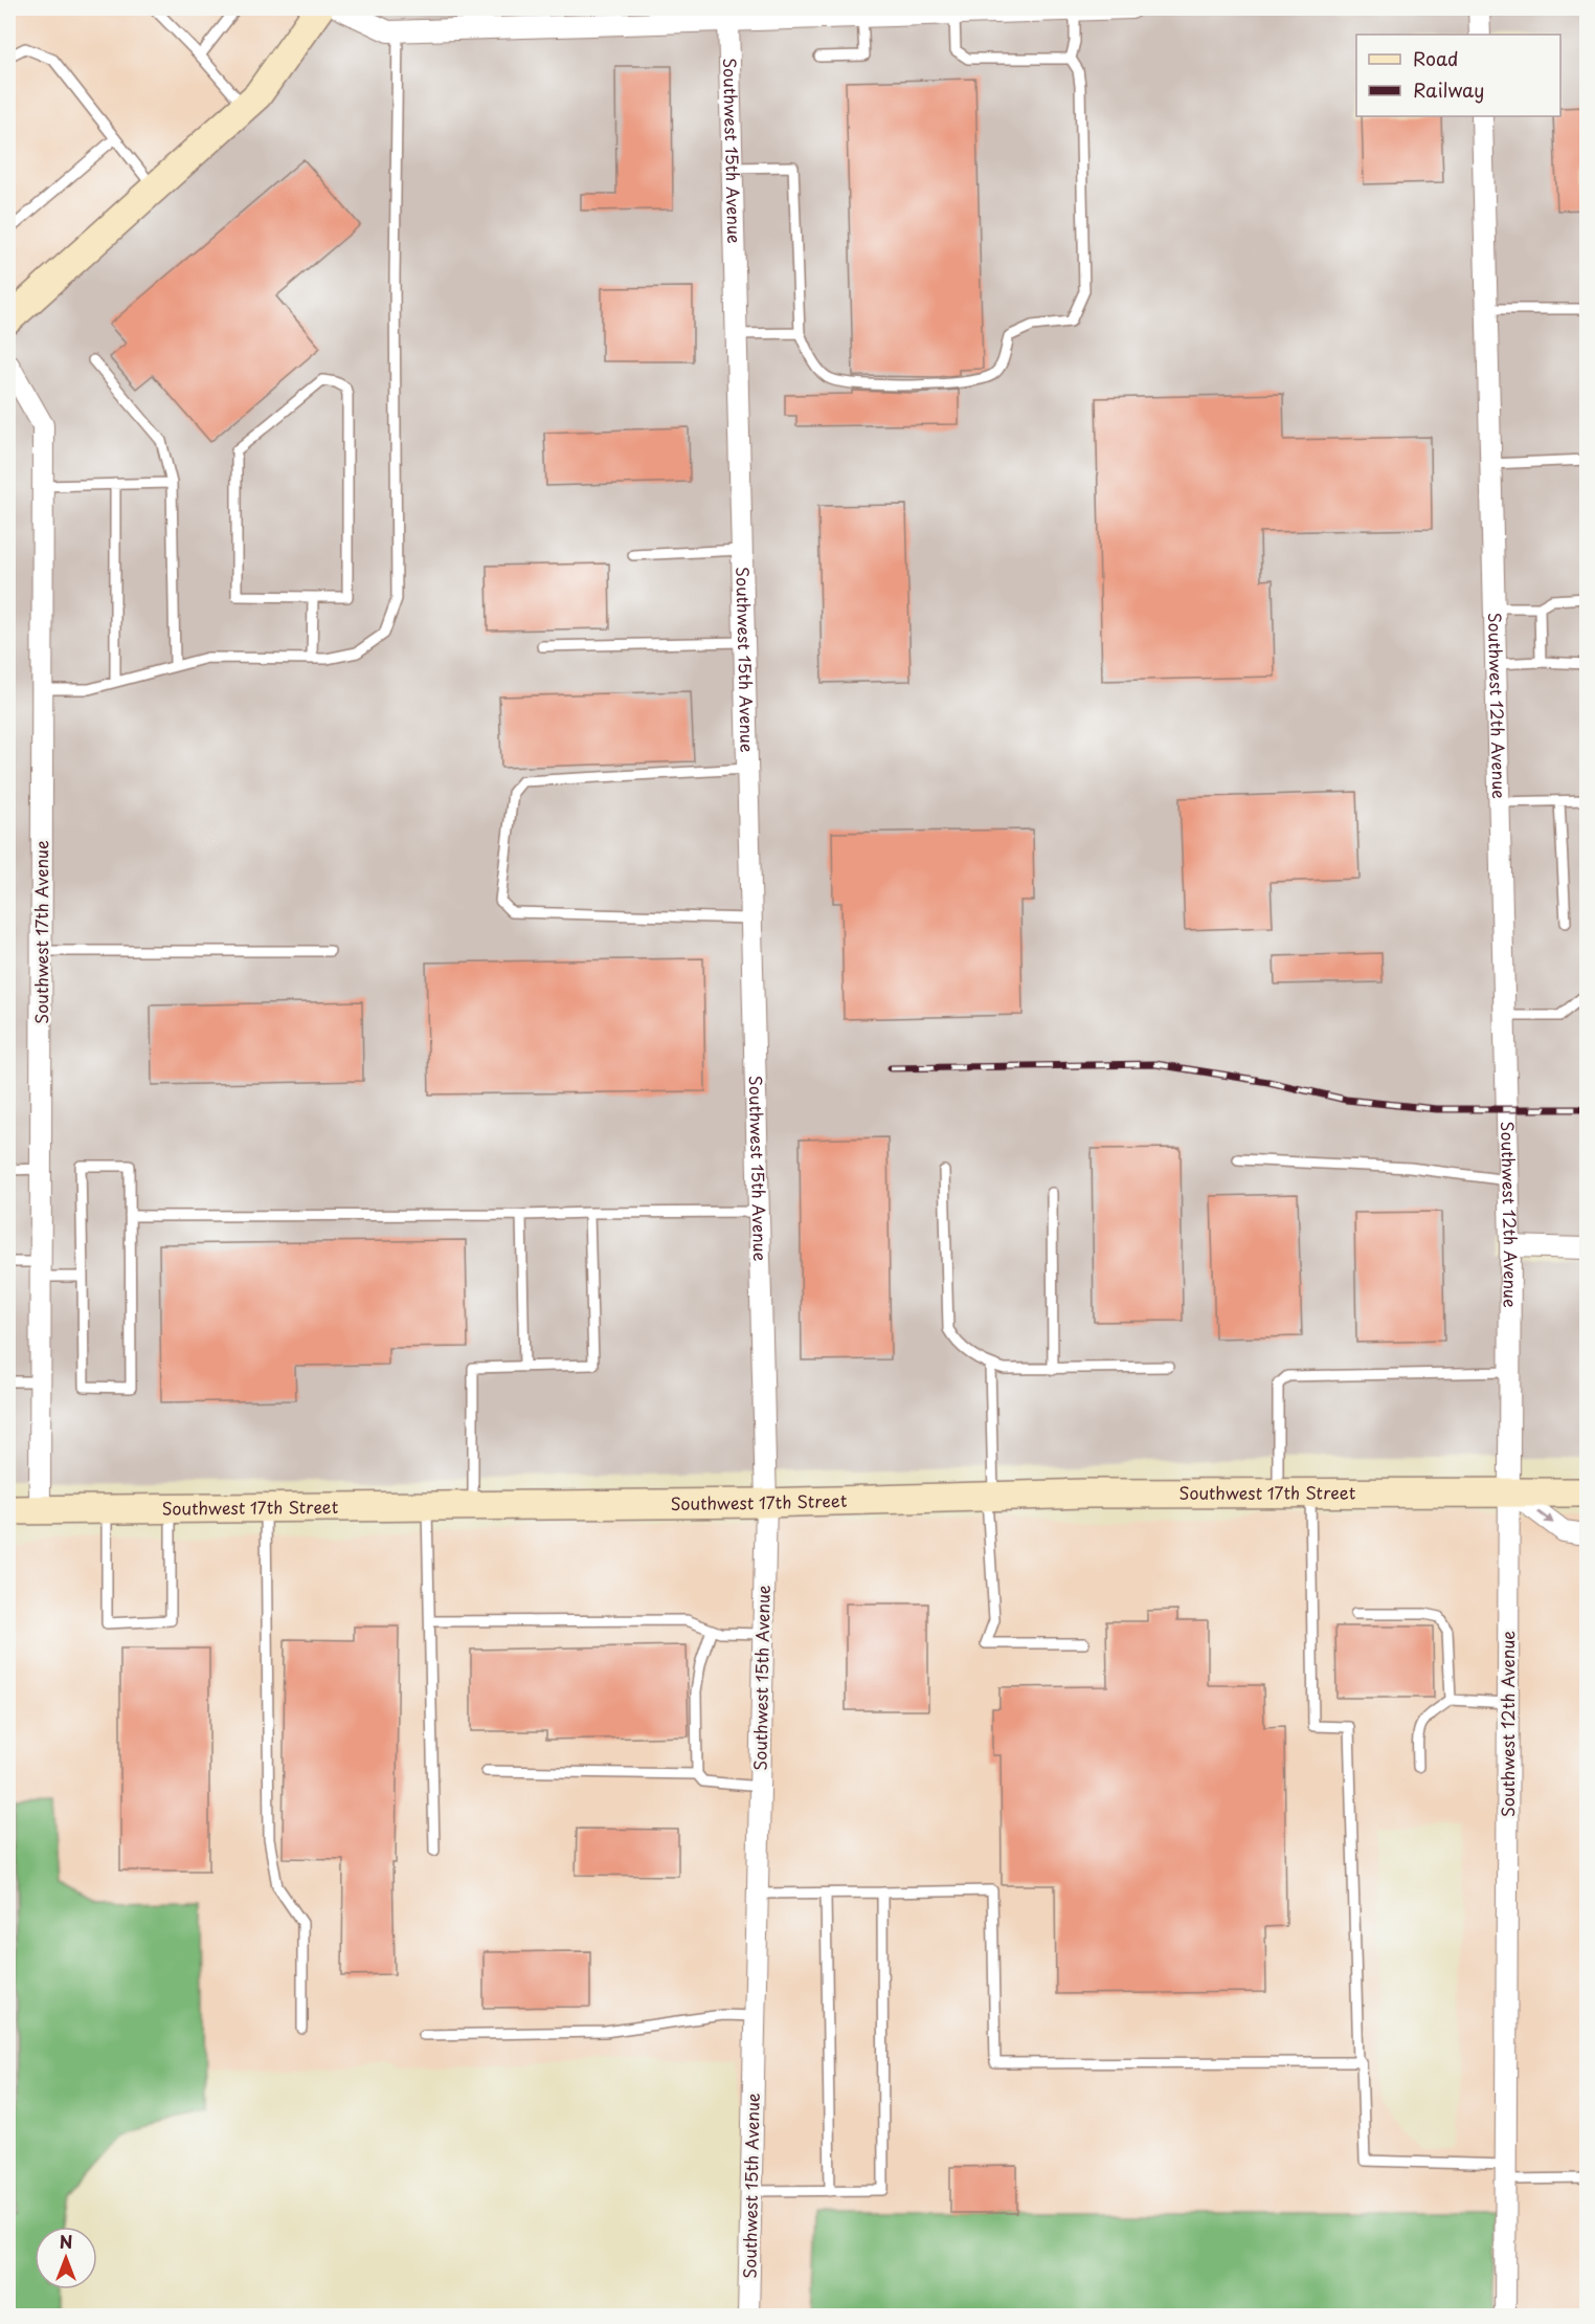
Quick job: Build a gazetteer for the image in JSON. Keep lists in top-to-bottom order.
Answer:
{
  "streets": {
    "main road": ["Southwest 17th Street"],
    "street": ["Southwest 15th Avenue", "Southwest 12th Avenue", "Southwest 17th Avenue"]
  },
  "crossings": [
    ["Southwest 15th Avenue", "Southwest 17th Street"],
    ["Southwest 12th Avenue", "Southwest 17th Street"],
    ["Southwest 17th Avenue", "Southwest 17th Street"]
  ],
  "legend": ["Road", "Railway"],
  "north": "top"
}
